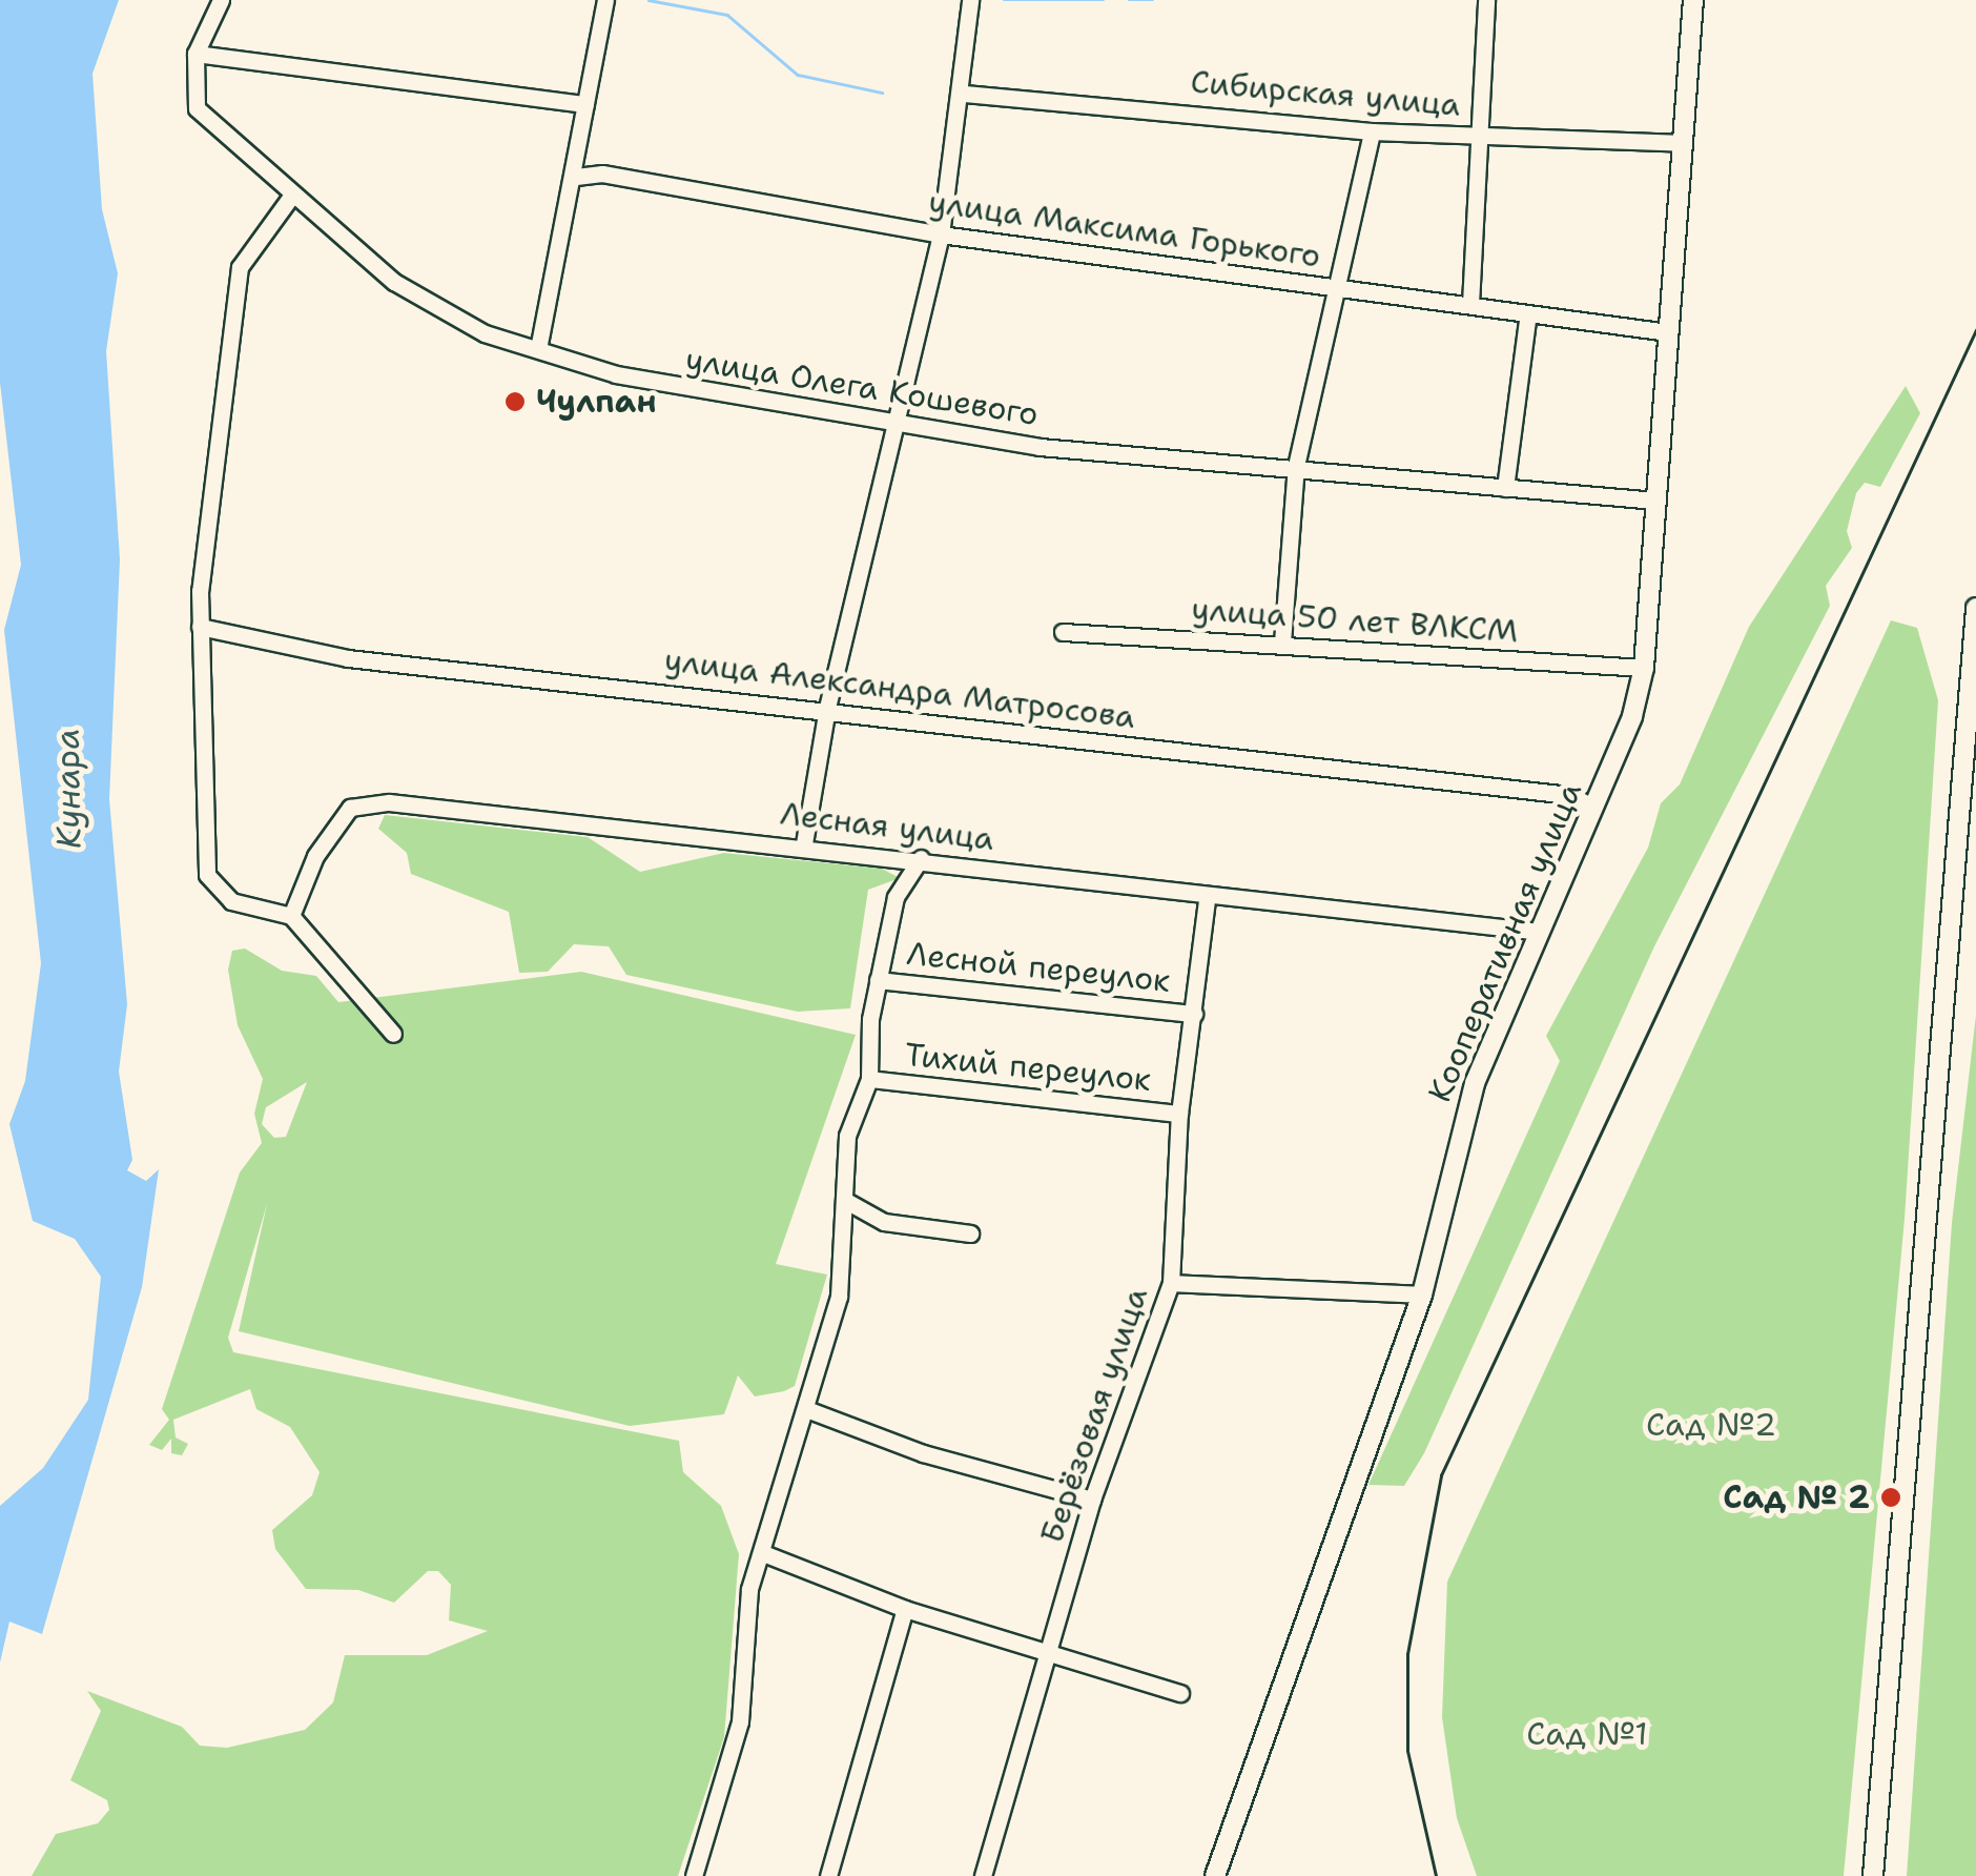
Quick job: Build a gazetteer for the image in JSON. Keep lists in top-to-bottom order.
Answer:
{
  "streets": {
    "main road": ["Кооперативная улица"],
    "street": [
      "Сибирская улица",
      "улица Максима Горького",
      "улица Олега Кошевого",
      "улица 50 лет ВЛКСМ",
      "улица Александра Матросова",
      "Лесная улица",
      "Лесной переулок",
      "Тихий переулок",
      "Берёзовая улица"
    ]
  },
  "crossings": [
    ["Сибирская улица", "Кооперативная улица"],
    ["улица Максима Горького", "Кооперативная улица"],
    ["улица Олега Кошевого", "Кооперативная улица"],
    ["улица 50 лет ВЛКСМ", "Кооперативная улица"],
    ["улица Александра Матросова", "Кооперативная улица"],
    ["Лесная улица", "Кооперативная улица"],
    ["Лесная улица", "Берёзовая улица"],
    ["Лесной переулок", "Берёзовая улица"],
    ["Тихий переулок", "Берёзовая улица"]
  ],
  "water": ["Кунара"],
  "parks": ["Сад №2", "Сад №1"],
  "places": ["Чулпан", "Сад № 2"]
}
